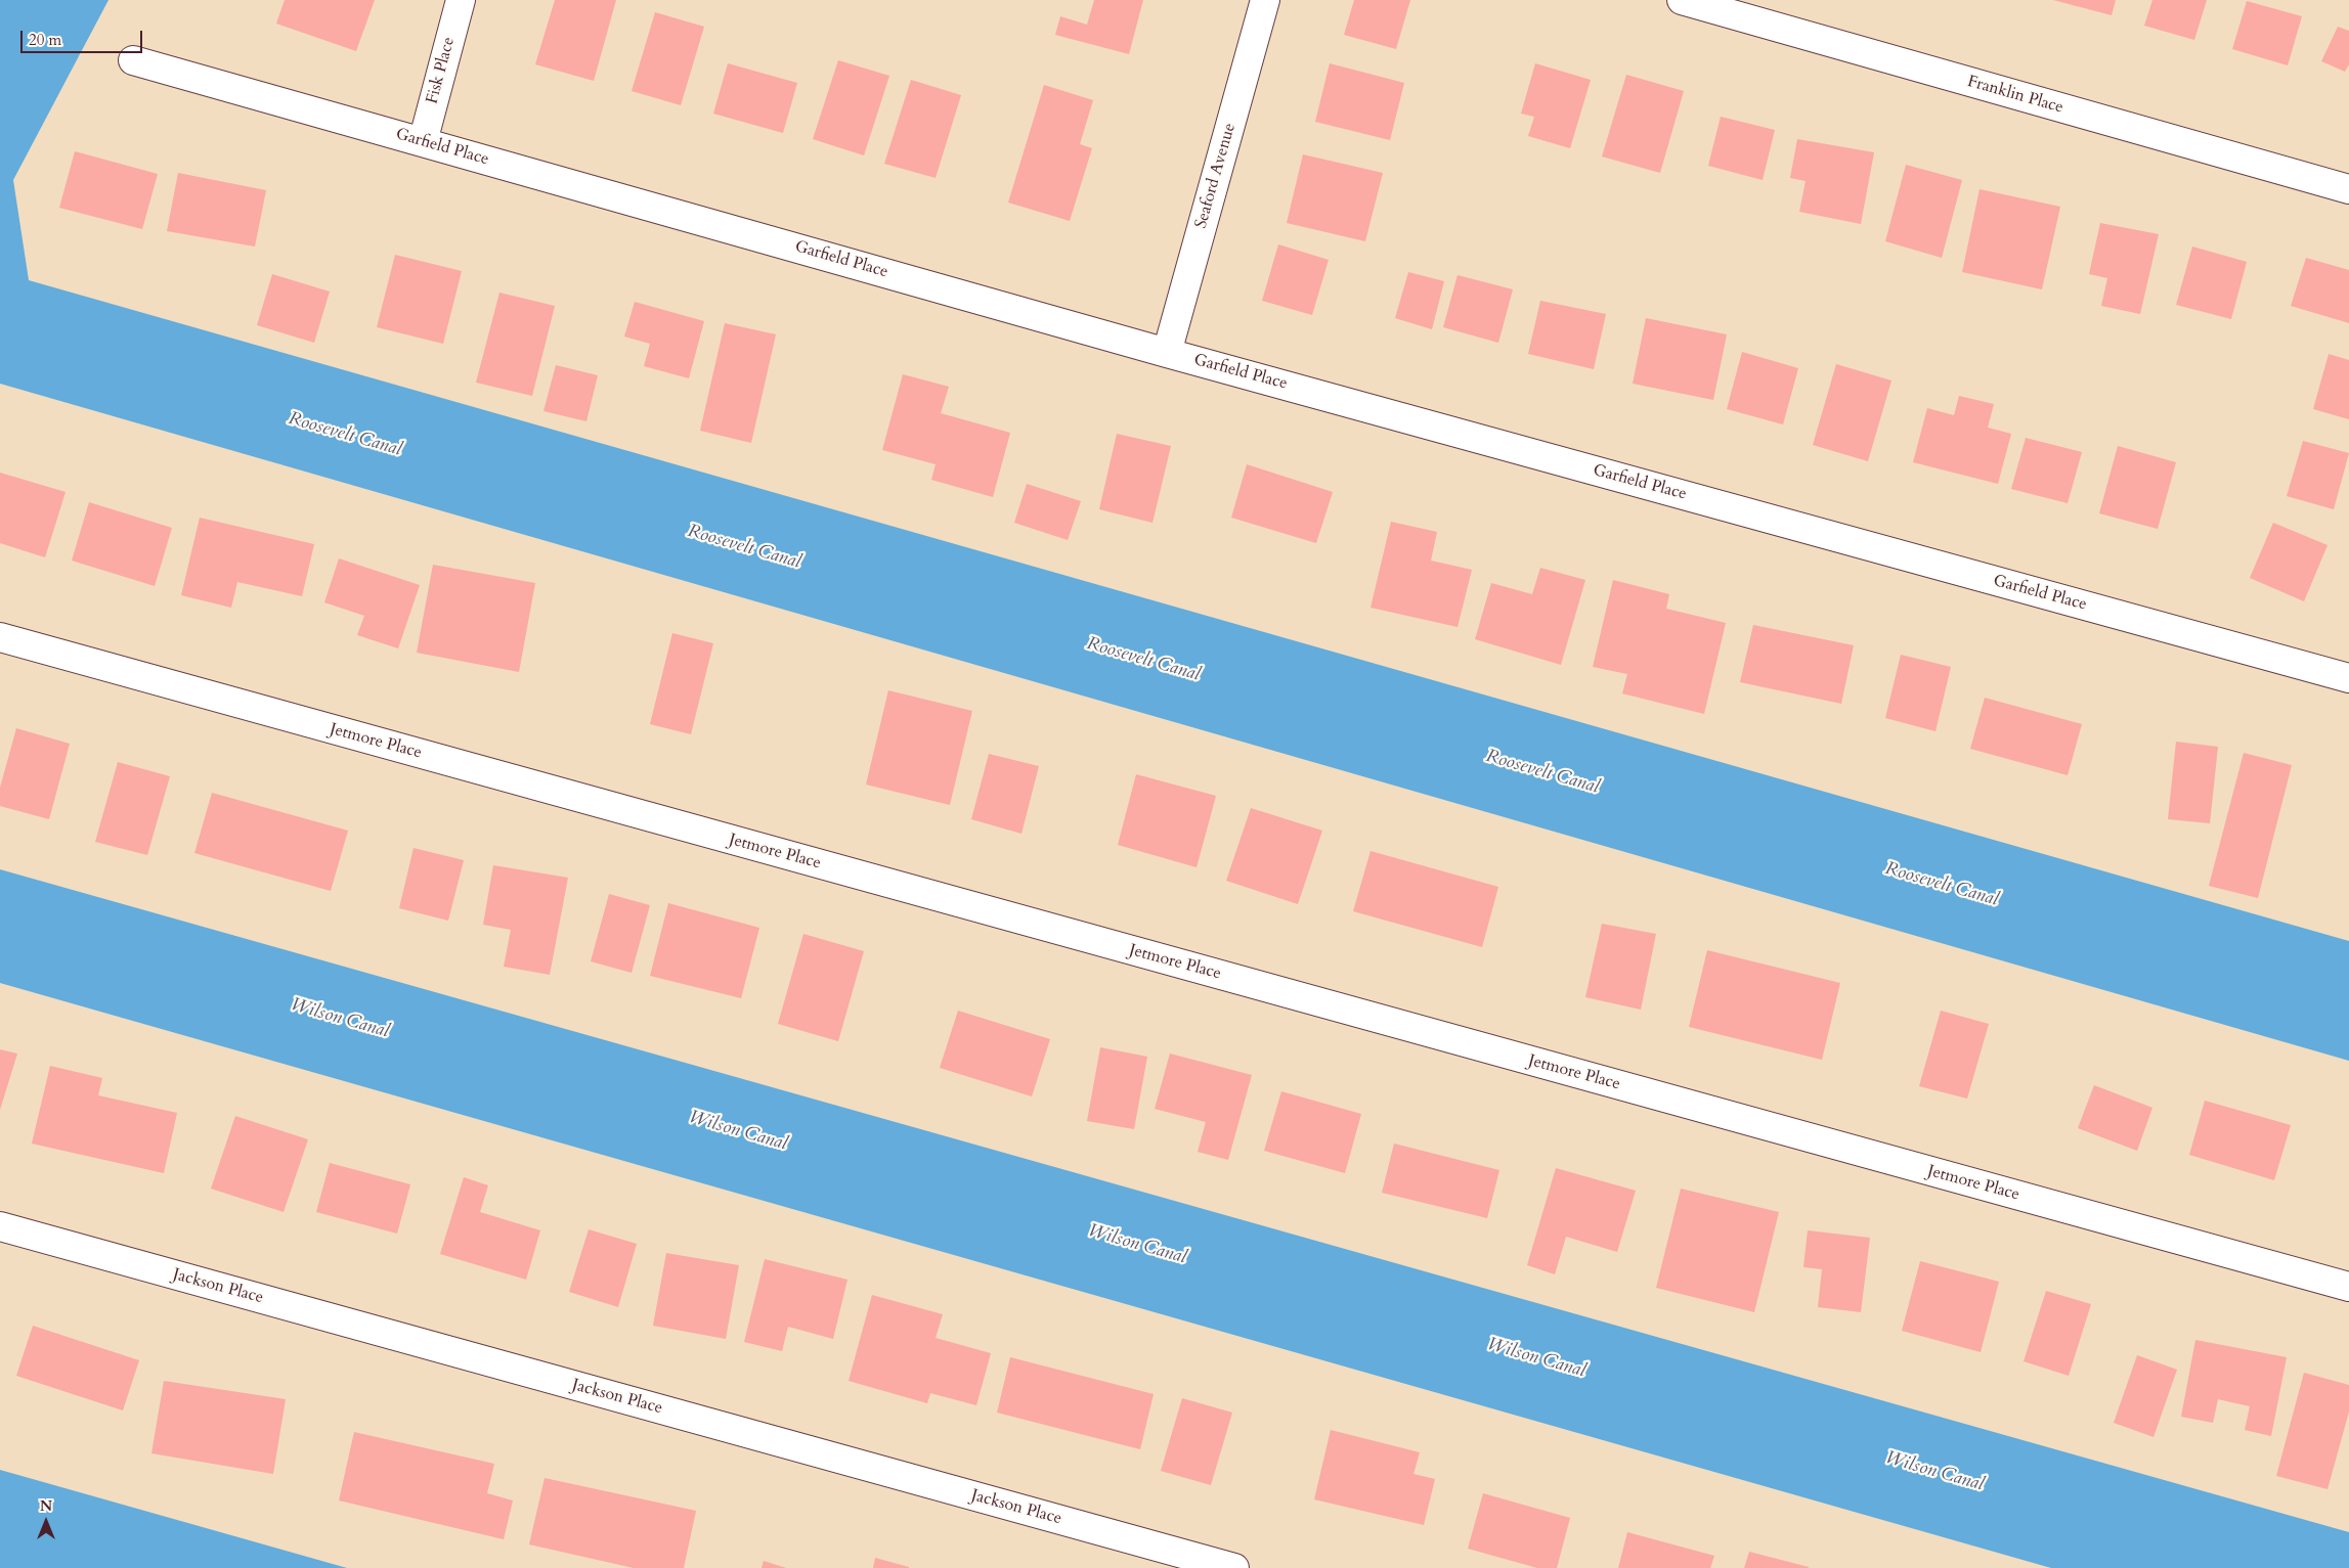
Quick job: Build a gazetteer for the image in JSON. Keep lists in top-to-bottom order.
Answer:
{
  "streets": {
    "street": [
      "Fisk Place",
      "Franklin Place",
      "Garfield Place",
      "Seaford Avenue",
      "Jetmore Place",
      "Jackson Place"
    ]
  },
  "crossings": [
    ["Fisk Place", "Garfield Place"],
    ["Garfield Place", "Seaford Avenue"]
  ],
  "water": ["Roosevelt Canal", "Wilson Canal"],
  "scale_bar": "20 m",
  "north": "top"
}
